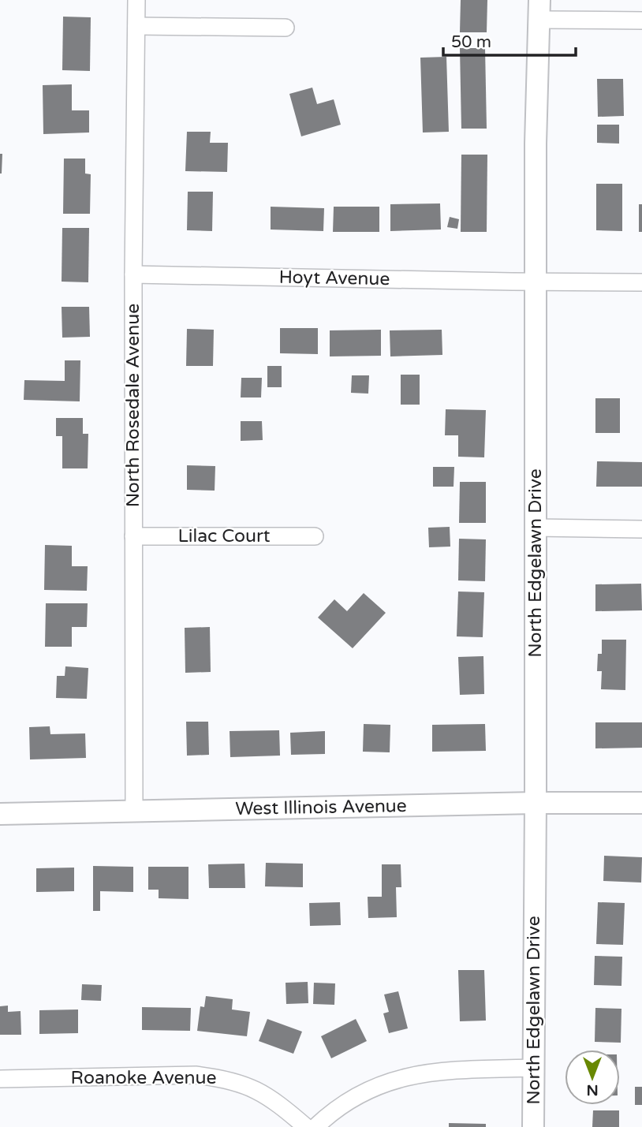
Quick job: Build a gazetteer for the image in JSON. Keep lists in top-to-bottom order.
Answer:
{
  "streets": {
    "street": [
      "Hoyt Avenue",
      "North Rosedale Avenue",
      "Lilac Court",
      "North Edgelawn Drive",
      "West Illinois Avenue",
      "Roanoke Avenue"
    ]
  },
  "crossings": [
    ["Hoyt Avenue", "North Rosedale Avenue"],
    ["Hoyt Avenue", "North Edgelawn Drive"],
    ["North Rosedale Avenue", "Lilac Court"],
    ["North Rosedale Avenue", "West Illinois Avenue"],
    ["North Edgelawn Drive", "West Illinois Avenue"]
  ],
  "scale_bar": "50 m",
  "north": "bottom"
}
